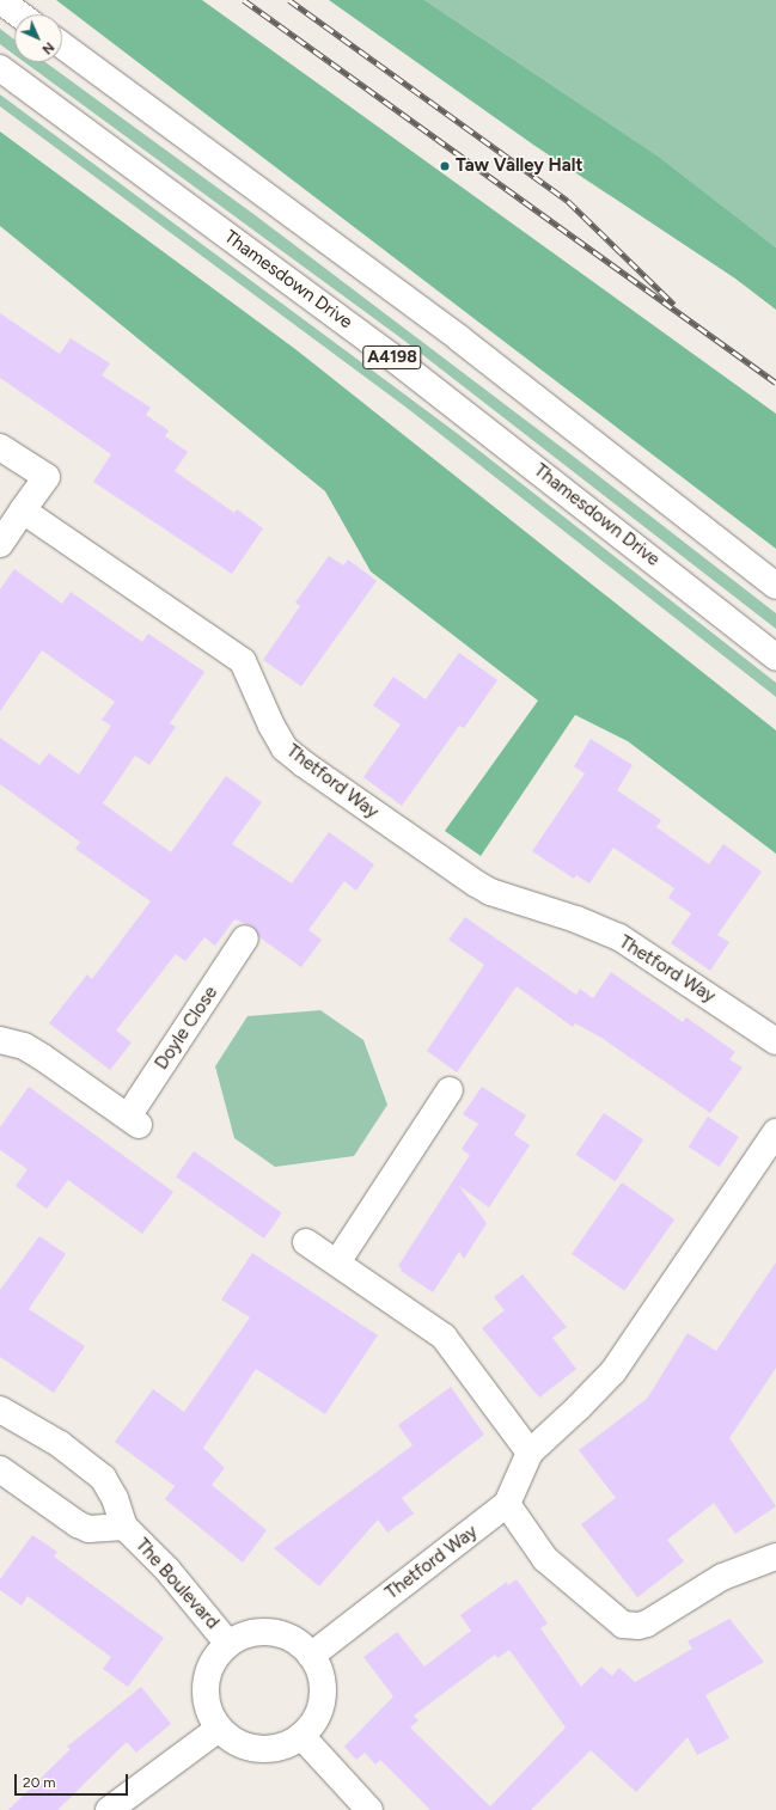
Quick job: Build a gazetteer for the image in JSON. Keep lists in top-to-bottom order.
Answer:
{
  "streets": {
    "street": [
      "Thamesdown Drive",
      "A4198",
      "Thetford Way",
      "Doyle Close",
      "The Boulevard"
    ]
  },
  "crossings": [
    ["Thetford Way", "The Boulevard"]
  ],
  "places": ["Taw Valley Halt"],
  "scale_bar": "20 m",
  "north": "bottom right"
}
